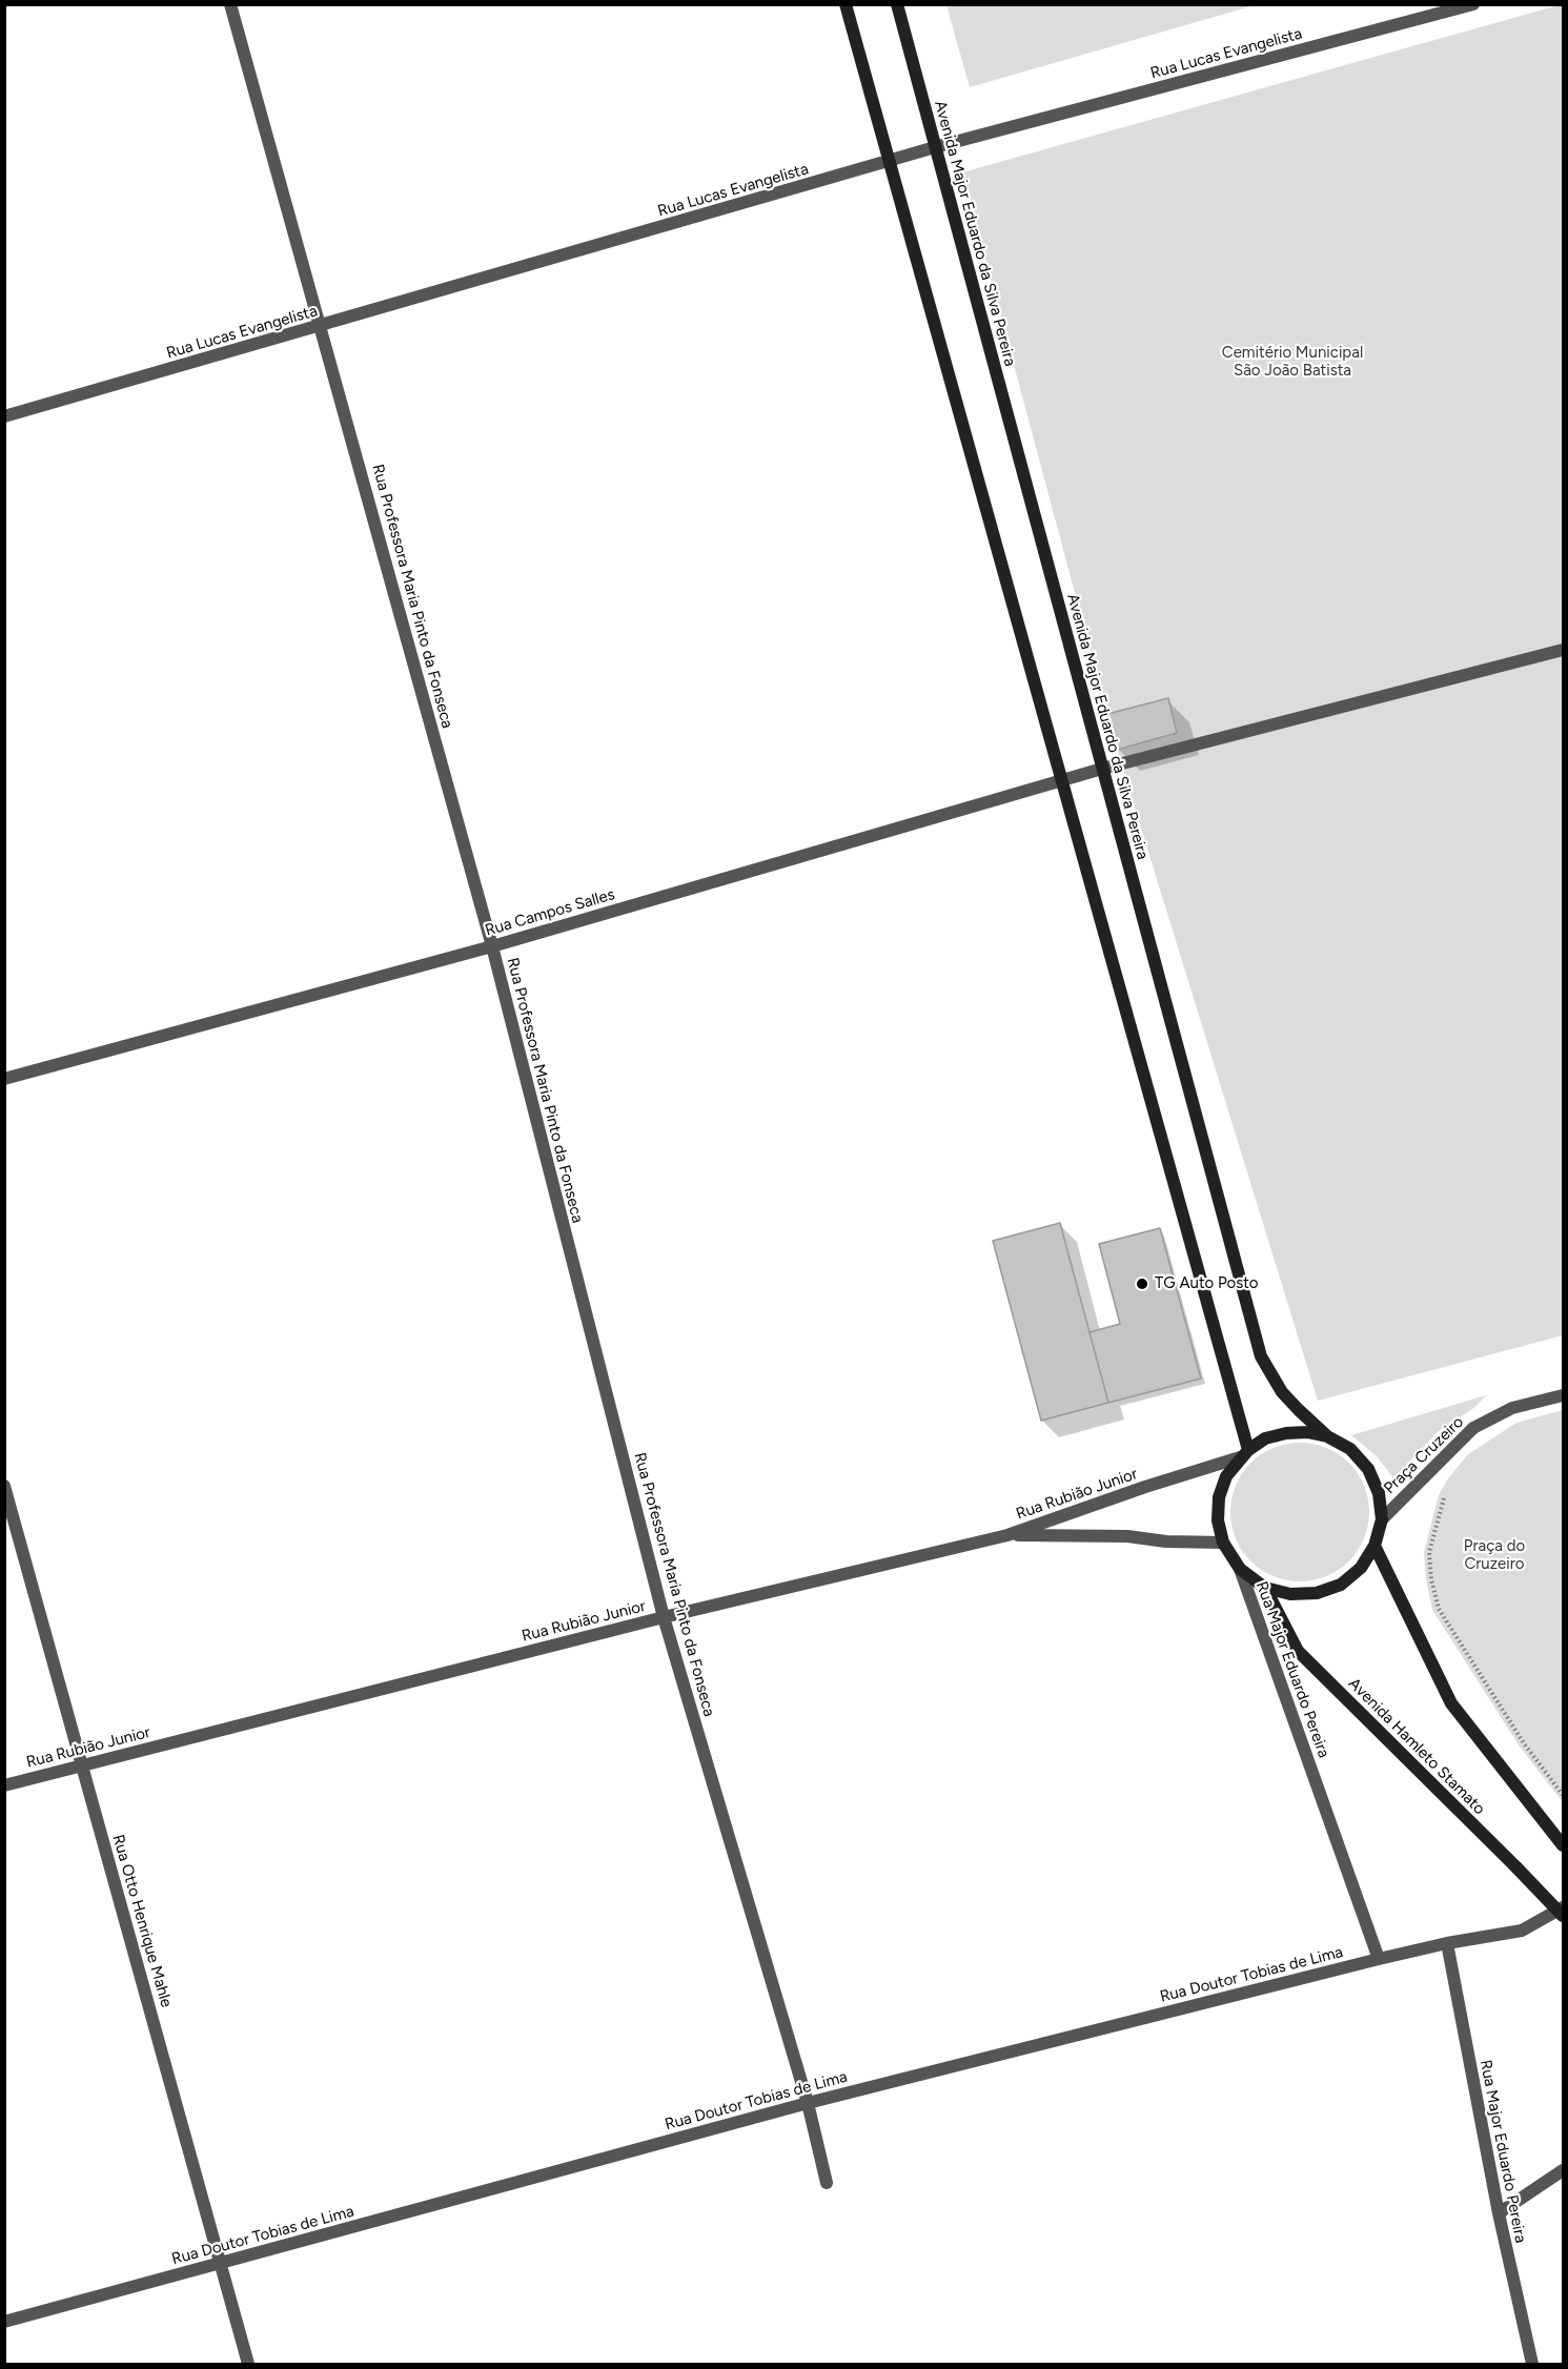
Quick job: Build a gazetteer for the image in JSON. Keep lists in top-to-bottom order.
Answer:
{
  "streets": {
    "main road": ["Avenida Major Eduardo da Silva Pereira", "Avenida Hamleto Stamato"],
    "street": [
      "Rua Lucas Evangelista",
      "Rua Professora Maria Pinto da Fonseca",
      "Rua Campos Salles",
      "Praça Cruzeiro",
      "Rua Rubião Junior",
      "Rua Major Eduardo Pereira",
      "Rua Otto Henrique Mahle",
      "Rua Doutor Tobias de Lima"
    ]
  },
  "crossings": [
    ["Rua Lucas Evangelista", "Avenida Major Eduardo da Silva Pereira"],
    ["Rua Lucas Evangelista", "Rua Professora Maria Pinto da Fonseca"],
    ["Avenida Major Eduardo da Silva Pereira", "Rua Campos Salles"],
    ["Avenida Major Eduardo da Silva Pereira", "Praça Cruzeiro"],
    ["Avenida Major Eduardo da Silva Pereira", "Rua Rubião Junior"],
    ["Avenida Major Eduardo da Silva Pereira", "Rua Major Eduardo Pereira"],
    ["Avenida Major Eduardo da Silva Pereira", "Avenida Hamleto Stamato"],
    ["Rua Professora Maria Pinto da Fonseca", "Rua Campos Salles"],
    ["Rua Professora Maria Pinto da Fonseca", "Rua Rubião Junior"],
    ["Rua Professora Maria Pinto da Fonseca", "Rua Doutor Tobias de Lima"],
    ["Praça Cruzeiro", "Rua Rubião Junior"],
    ["Praça Cruzeiro", "Rua Major Eduardo Pereira"],
    ["Praça Cruzeiro", "Avenida Hamleto Stamato"],
    ["Rua Rubião Junior", "Rua Major Eduardo Pereira"],
    ["Rua Rubião Junior", "Avenida Hamleto Stamato"],
    ["Rua Rubião Junior", "Rua Otto Henrique Mahle"],
    ["Rua Major Eduardo Pereira", "Avenida Hamleto Stamato"],
    ["Rua Major Eduardo Pereira", "Rua Doutor Tobias de Lima"],
    ["Rua Otto Henrique Mahle", "Rua Doutor Tobias de Lima"]
  ],
  "parks": ["Cemitério Municipal São João Batista", "Praça do Cruzeiro"],
  "places": ["TG Auto Posto"]
}
